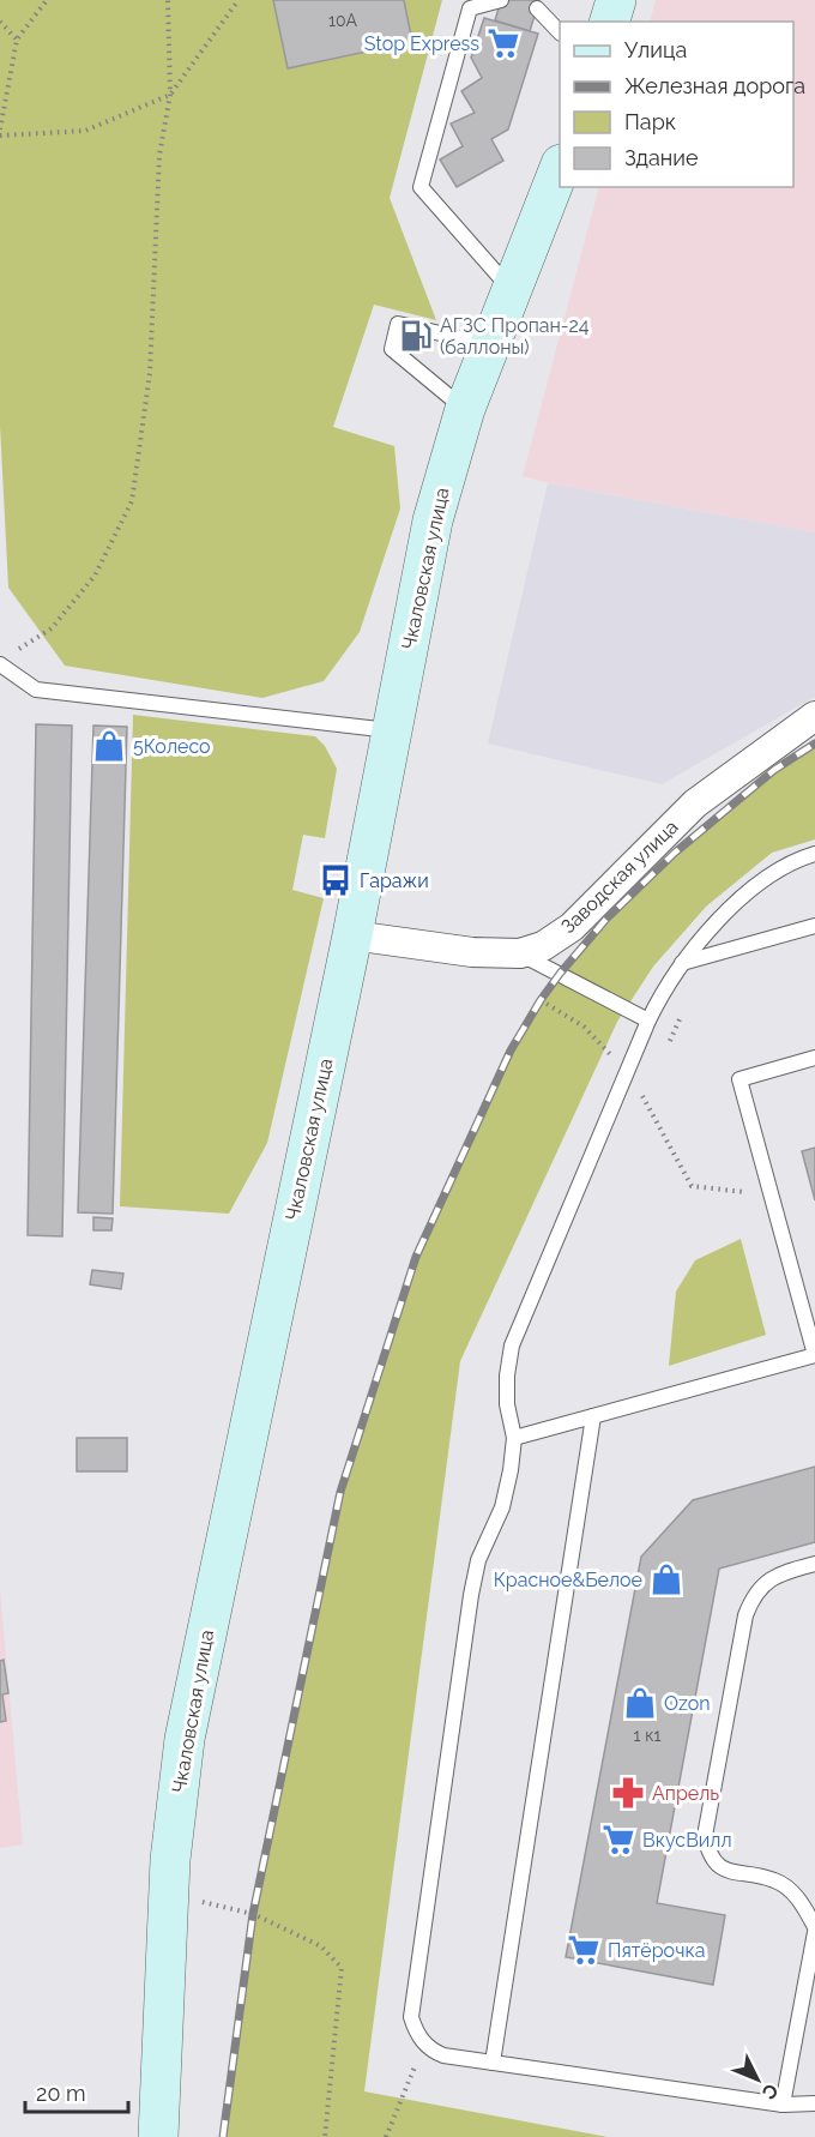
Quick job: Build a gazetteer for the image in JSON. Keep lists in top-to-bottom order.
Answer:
{
  "streets": {
    "main road": ["Чкаловская улица"],
    "street": ["Заводская улица"]
  },
  "crossings": [
    ["Чкаловская улица", "Заводская улица"]
  ],
  "places": {
    "supermarket": ["Stop Express", "ВкусВилл", "Пятёрочка"],
    "fuel station": ["АГЗС Пропан-24 (баллоны)"],
    "shop": ["5Колесо", "Красное&Белое", "Ozon"],
    "bus stop": ["Гаражи"],
    "pharmacy": ["Апрель"]
  },
  "house_numbers": ["10А", "1 к1"],
  "legend": [
    "Улица",
    "Железная дорога",
    "Парк",
    "Здание"
  ],
  "scale_bar": "20 m",
  "north": "bottom right"
}
